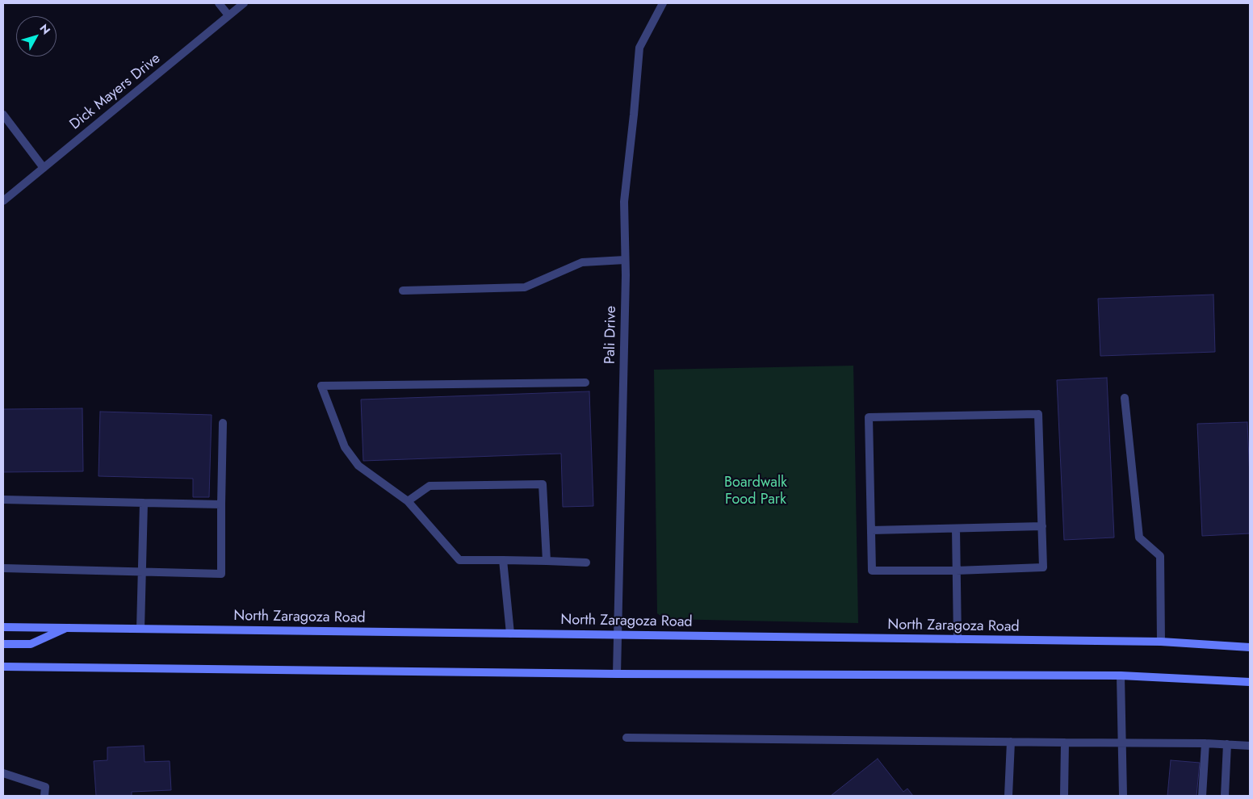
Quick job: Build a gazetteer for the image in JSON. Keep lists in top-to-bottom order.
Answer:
{
  "streets": {
    "main road": ["North Zaragoza Road"],
    "street": ["Dick Mayers Drive", "Pali Drive"]
  },
  "crossings": [
    ["Pali Drive", "North Zaragoza Road"]
  ],
  "parks": ["Boardwalk Food Park"],
  "north": "top right"
}
